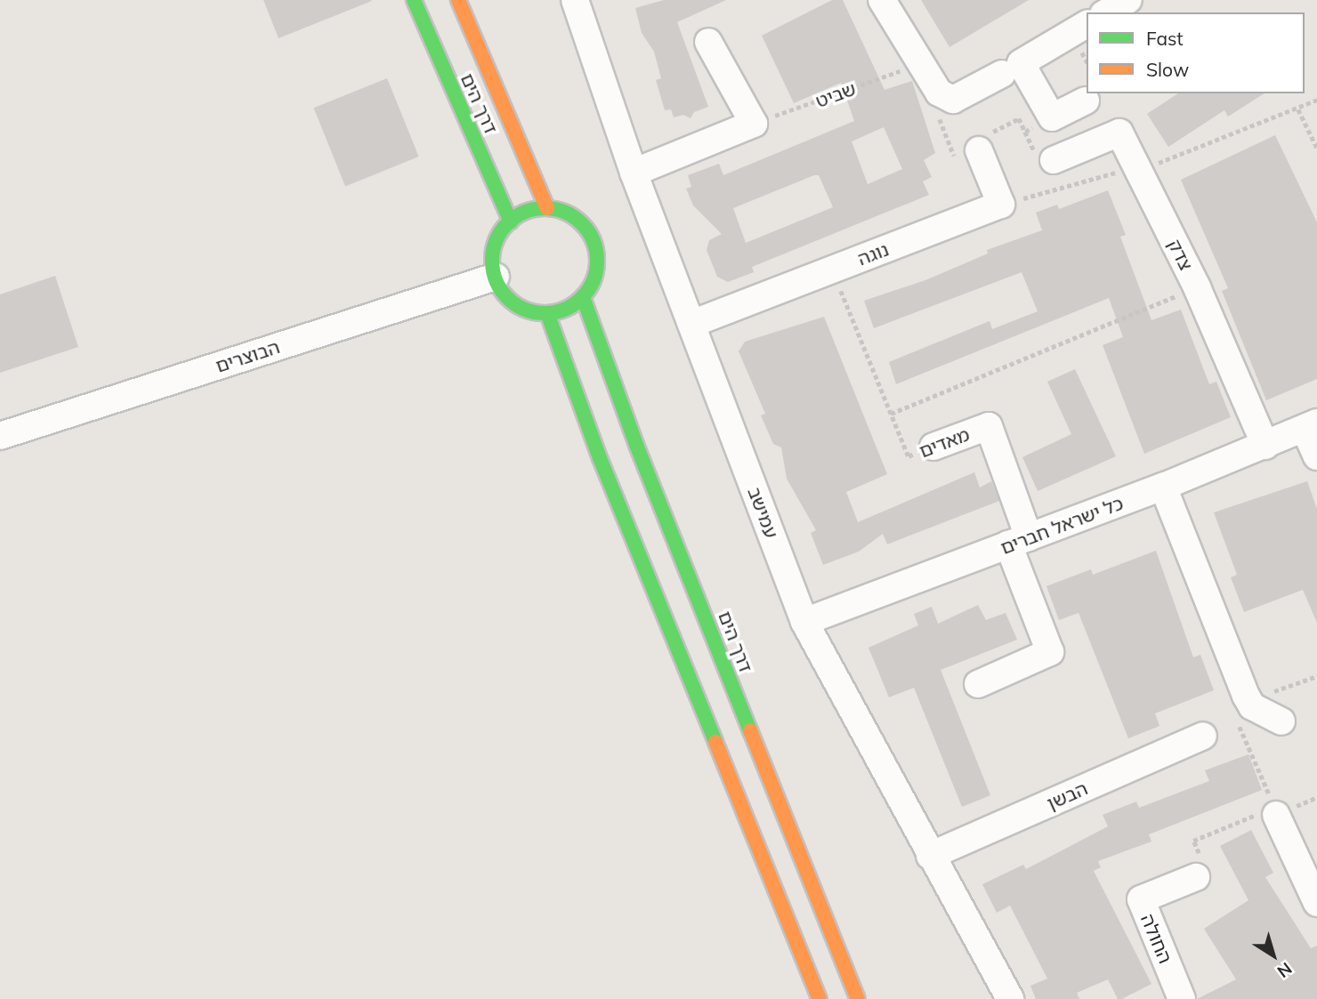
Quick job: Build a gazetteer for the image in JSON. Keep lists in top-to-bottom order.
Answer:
{
  "streets": {
    "street": [
      "דרך הים",
      "נוגה",
      "צדק",
      "הבוצרים",
      "מאדים",
      "עמישב",
      "כל ישראל חברים",
      "הבשן",
      "החולה"
    ],
    "path": ["שביט"]
  },
  "crossings": [
    ["דרך הים", "הבוצרים"],
    ["נוגה", "מאדים"],
    ["נוגה", "עמישב"],
    ["צדק", "כל ישראל חברים"],
    ["מאדים", "כל ישראל חברים"],
    ["עמישב", "כל ישראל חברים"],
    ["עמישב", "הבשן"]
  ],
  "legend": ["Fast", "Slow"],
  "north": "bottom right"
}
